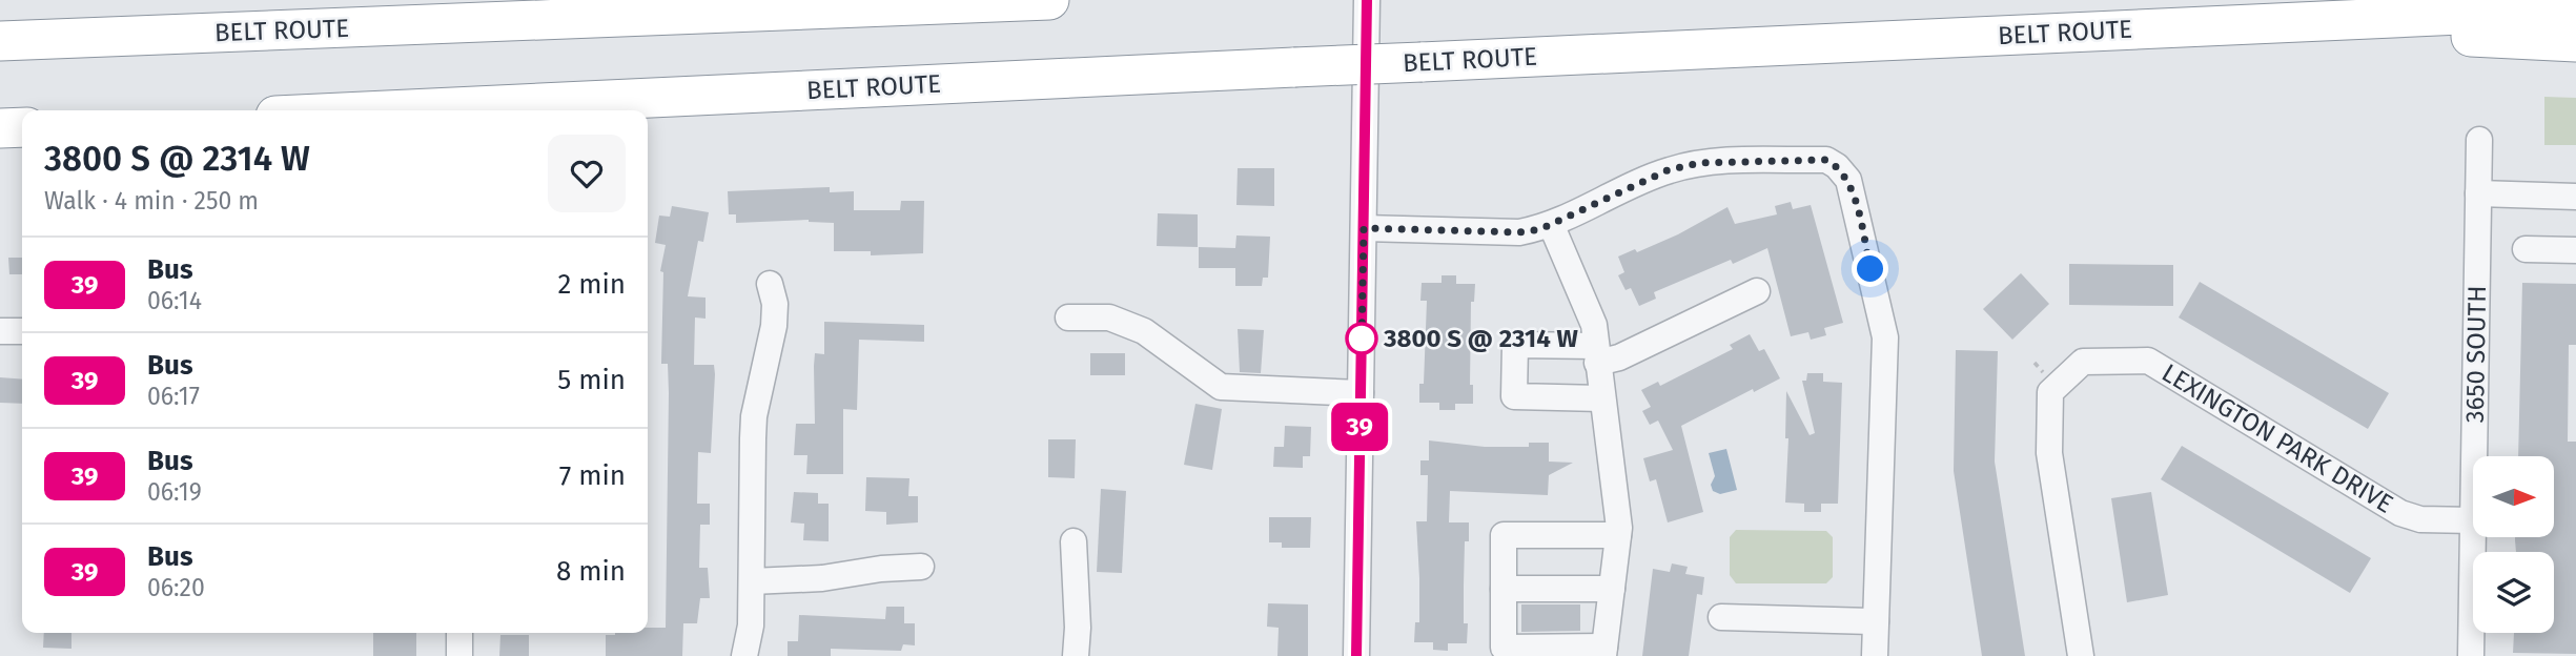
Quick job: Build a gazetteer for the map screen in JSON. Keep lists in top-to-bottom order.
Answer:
{
  "streets": {
    "highway": ["BELT ROUTE"],
    "street": ["3650 SOUTH", "LEXINGTON PARK DRIVE"]
  },
  "places": ["3800 S @ 2314 W"],
  "lines": ["bus line 39"],
  "north": "right",
  "page": {
    "on_map": "39",
    "heading": ["3800 S @ 2314 W", "Walk · 4 min · 250 m"],
    "list": [
      {
        "mark": "39",
        "name": "Bus",
        "note": "06:14",
        "value": "2 min"
      },
      {
        "mark": "39",
        "name": "Bus",
        "note": "06:17",
        "value": "5 min"
      },
      {
        "mark": "39",
        "name": "Bus",
        "note": "06:19",
        "value": "7 min"
      },
      {
        "mark": "39",
        "name": "Bus",
        "note": "06:20",
        "value": "8 min"
      }
    ]
  }
}
